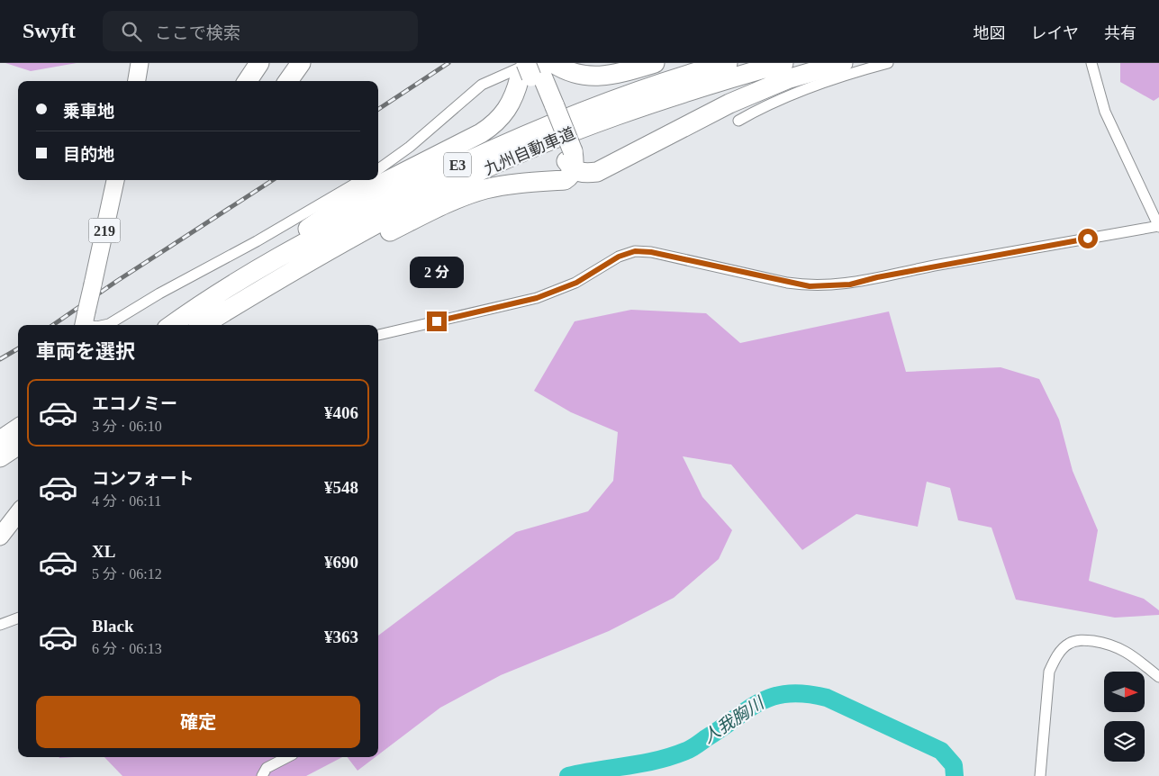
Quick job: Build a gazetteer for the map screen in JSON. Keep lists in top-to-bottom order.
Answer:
{
  "streets": {
    "highway": ["九州自動車道", "E3", "219"]
  },
  "water": ["人我胸川"],
  "north": "right",
  "page": {
    "header": "Swyft",
    "search": "ここで検索",
    "nav": ["地図", "レイヤ", "共有"],
    "banner": ["乗車地", "目的地"],
    "bubble": "2 分",
    "heading": "車両を選択",
    "list": [
      {
        "name": "エコノミー",
        "note": "3 分 · 06:10",
        "value": "¥406"
      },
      {
        "name": "コンフォート",
        "note": "4 分 · 06:11",
        "value": "¥548"
      },
      {
        "name": "XL",
        "note": "5 分 · 06:12",
        "value": "¥690"
      },
      {
        "name": "Black",
        "note": "6 分 · 06:13",
        "value": "¥363"
      }
    ],
    "buttons": "確定"
  }
}
